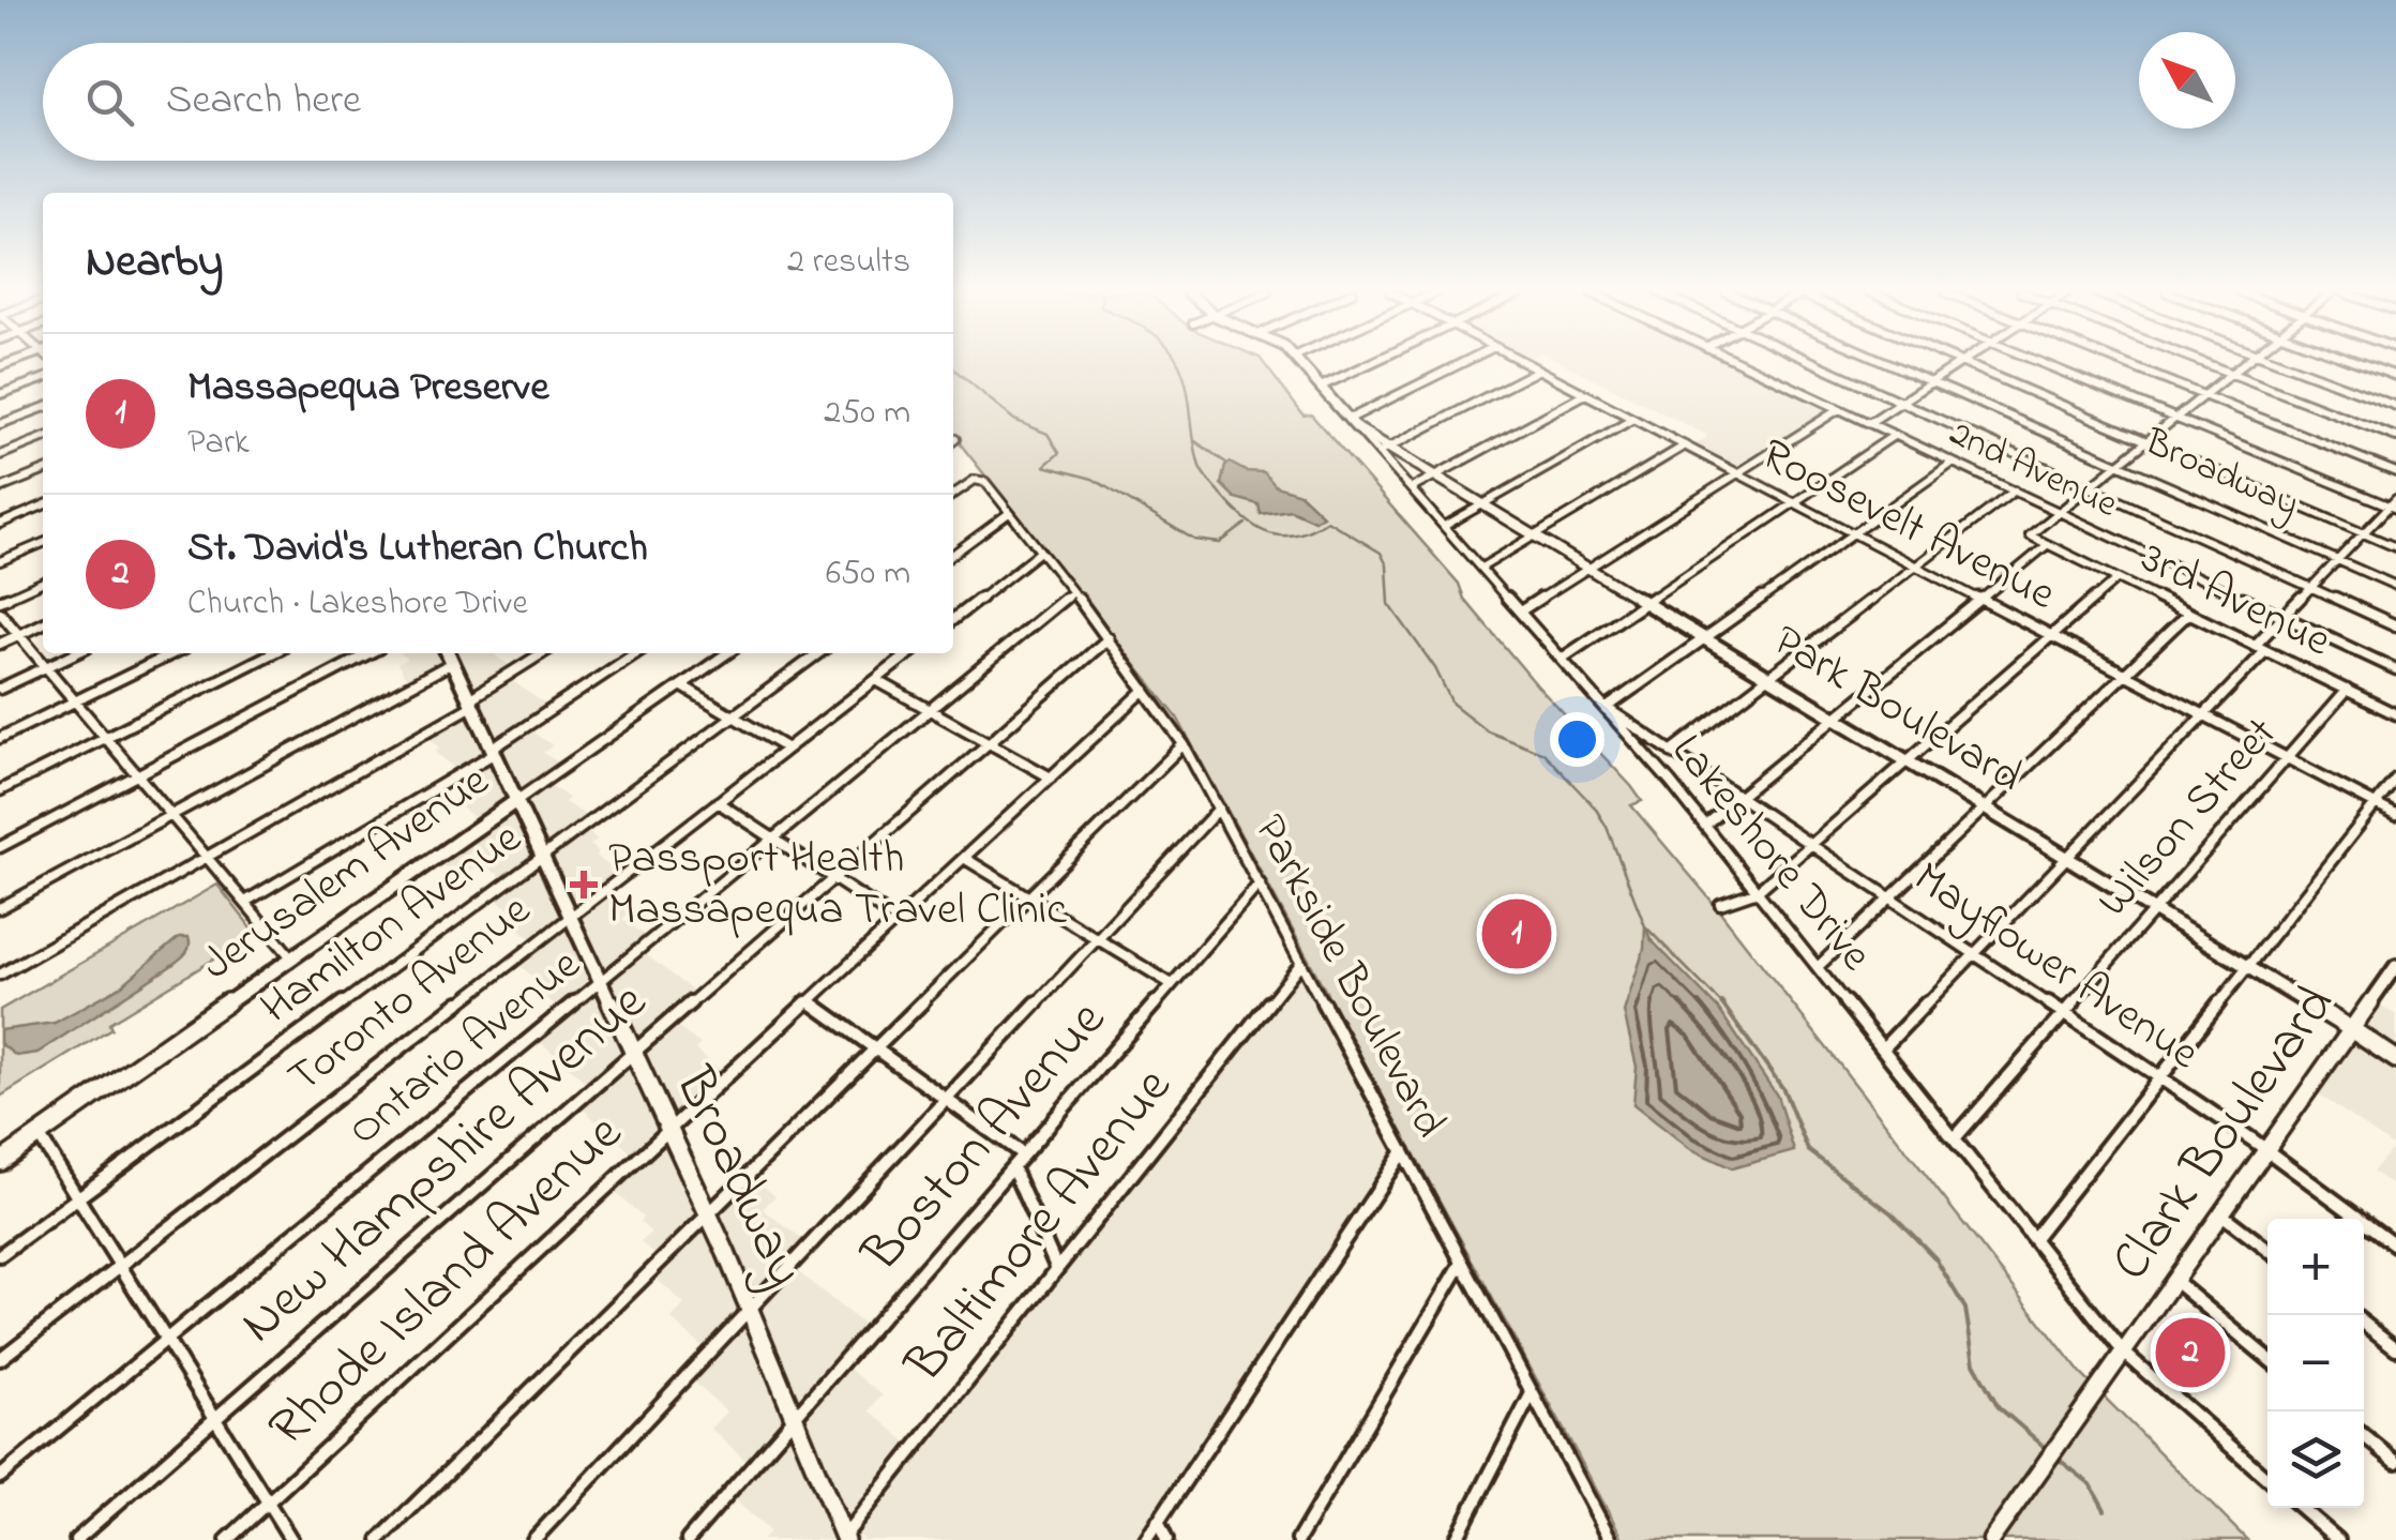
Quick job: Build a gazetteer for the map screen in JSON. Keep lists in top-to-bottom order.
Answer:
{
  "streets": {
    "main road": ["Broadway", "Park Boulevard", "Jerusalem Avenue"],
    "street": [
      "2nd Avenue",
      "Roosevelt Avenue",
      "3rd Avenue",
      "Wilson Street",
      "Lakeshore Drive",
      "Hamilton Avenue",
      "Mayflower Avenue",
      "Parkside Boulevard",
      "Toronto Avenue",
      "Ontario Avenue",
      "Clark Boulevard",
      "Boston Avenue",
      "New Hampshire Avenue",
      "Baltimore Avenue",
      "Rhode Island Avenue"
    ]
  },
  "crossings": [
    ["Broadway", "Jerusalem Avenue"],
    ["Broadway", "Hamilton Avenue"],
    ["Broadway", "Toronto Avenue"],
    ["Broadway", "Ontario Avenue"],
    ["Broadway", "Boston Avenue"],
    ["Broadway", "New Hampshire Avenue"],
    ["Broadway", "Baltimore Avenue"],
    ["Broadway", "Rhode Island Avenue"],
    ["Roosevelt Avenue", "Wilson Street"],
    ["3rd Avenue", "Wilson Street"],
    ["Park Boulevard", "Wilson Street"],
    ["Park Boulevard", "Lakeshore Drive"],
    ["Park Boulevard", "Clark Boulevard"],
    ["Wilson Street", "Lakeshore Drive"],
    ["Wilson Street", "Mayflower Avenue"],
    ["Lakeshore Drive", "Mayflower Avenue"],
    ["Lakeshore Drive", "Clark Boulevard"],
    ["Mayflower Avenue", "Clark Boulevard"],
    ["Parkside Boulevard", "Ontario Avenue"],
    ["Parkside Boulevard", "Boston Avenue"],
    ["Parkside Boulevard", "New Hampshire Avenue"],
    ["Parkside Boulevard", "Baltimore Avenue"],
    ["Parkside Boulevard", "Rhode Island Avenue"]
  ],
  "places": {
    "health": ["Passport Health Massapequa Travel Clinic"]
  },
  "north": "top left",
  "page": {
    "search": "Search here",
    "heading": ["Nearby", "2 results"],
    "list": [
      {
        "mark": "1",
        "name": "Massapequa Preserve",
        "note": "Park",
        "value": "250 m"
      },
      {
        "mark": "2",
        "name": "St. David's Lutheran Church",
        "note": "Church · Lakeshore Drive",
        "value": "650 m"
      }
    ],
    "pins": ["1", "2"],
    "map_buttons": ["+", "−"]
  }
}
